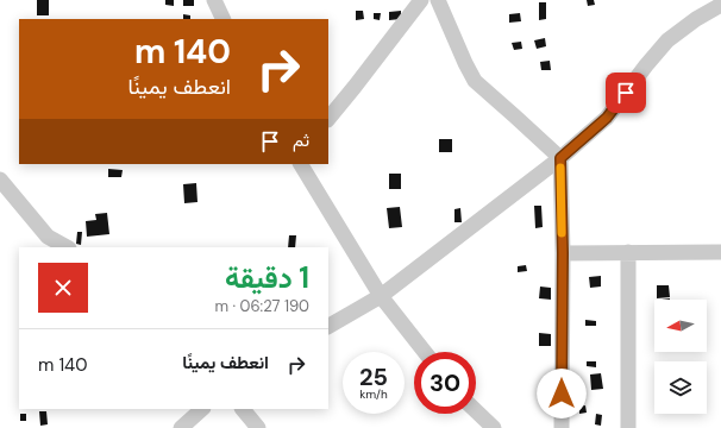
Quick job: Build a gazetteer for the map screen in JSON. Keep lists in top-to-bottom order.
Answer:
{
  "north": "left",
  "page": {
    "turn": ["140 m", "انعطف يمينًا"],
    "then": "ثم",
    "heading": ["1 دقيقة", "190 m · 06:27"],
    "list": [
      {
        "name": "انعطف يمينًا",
        "value": "140 m"
      }
    ],
    "speed": "25 km/h",
    "limit": "30"
  }
}
